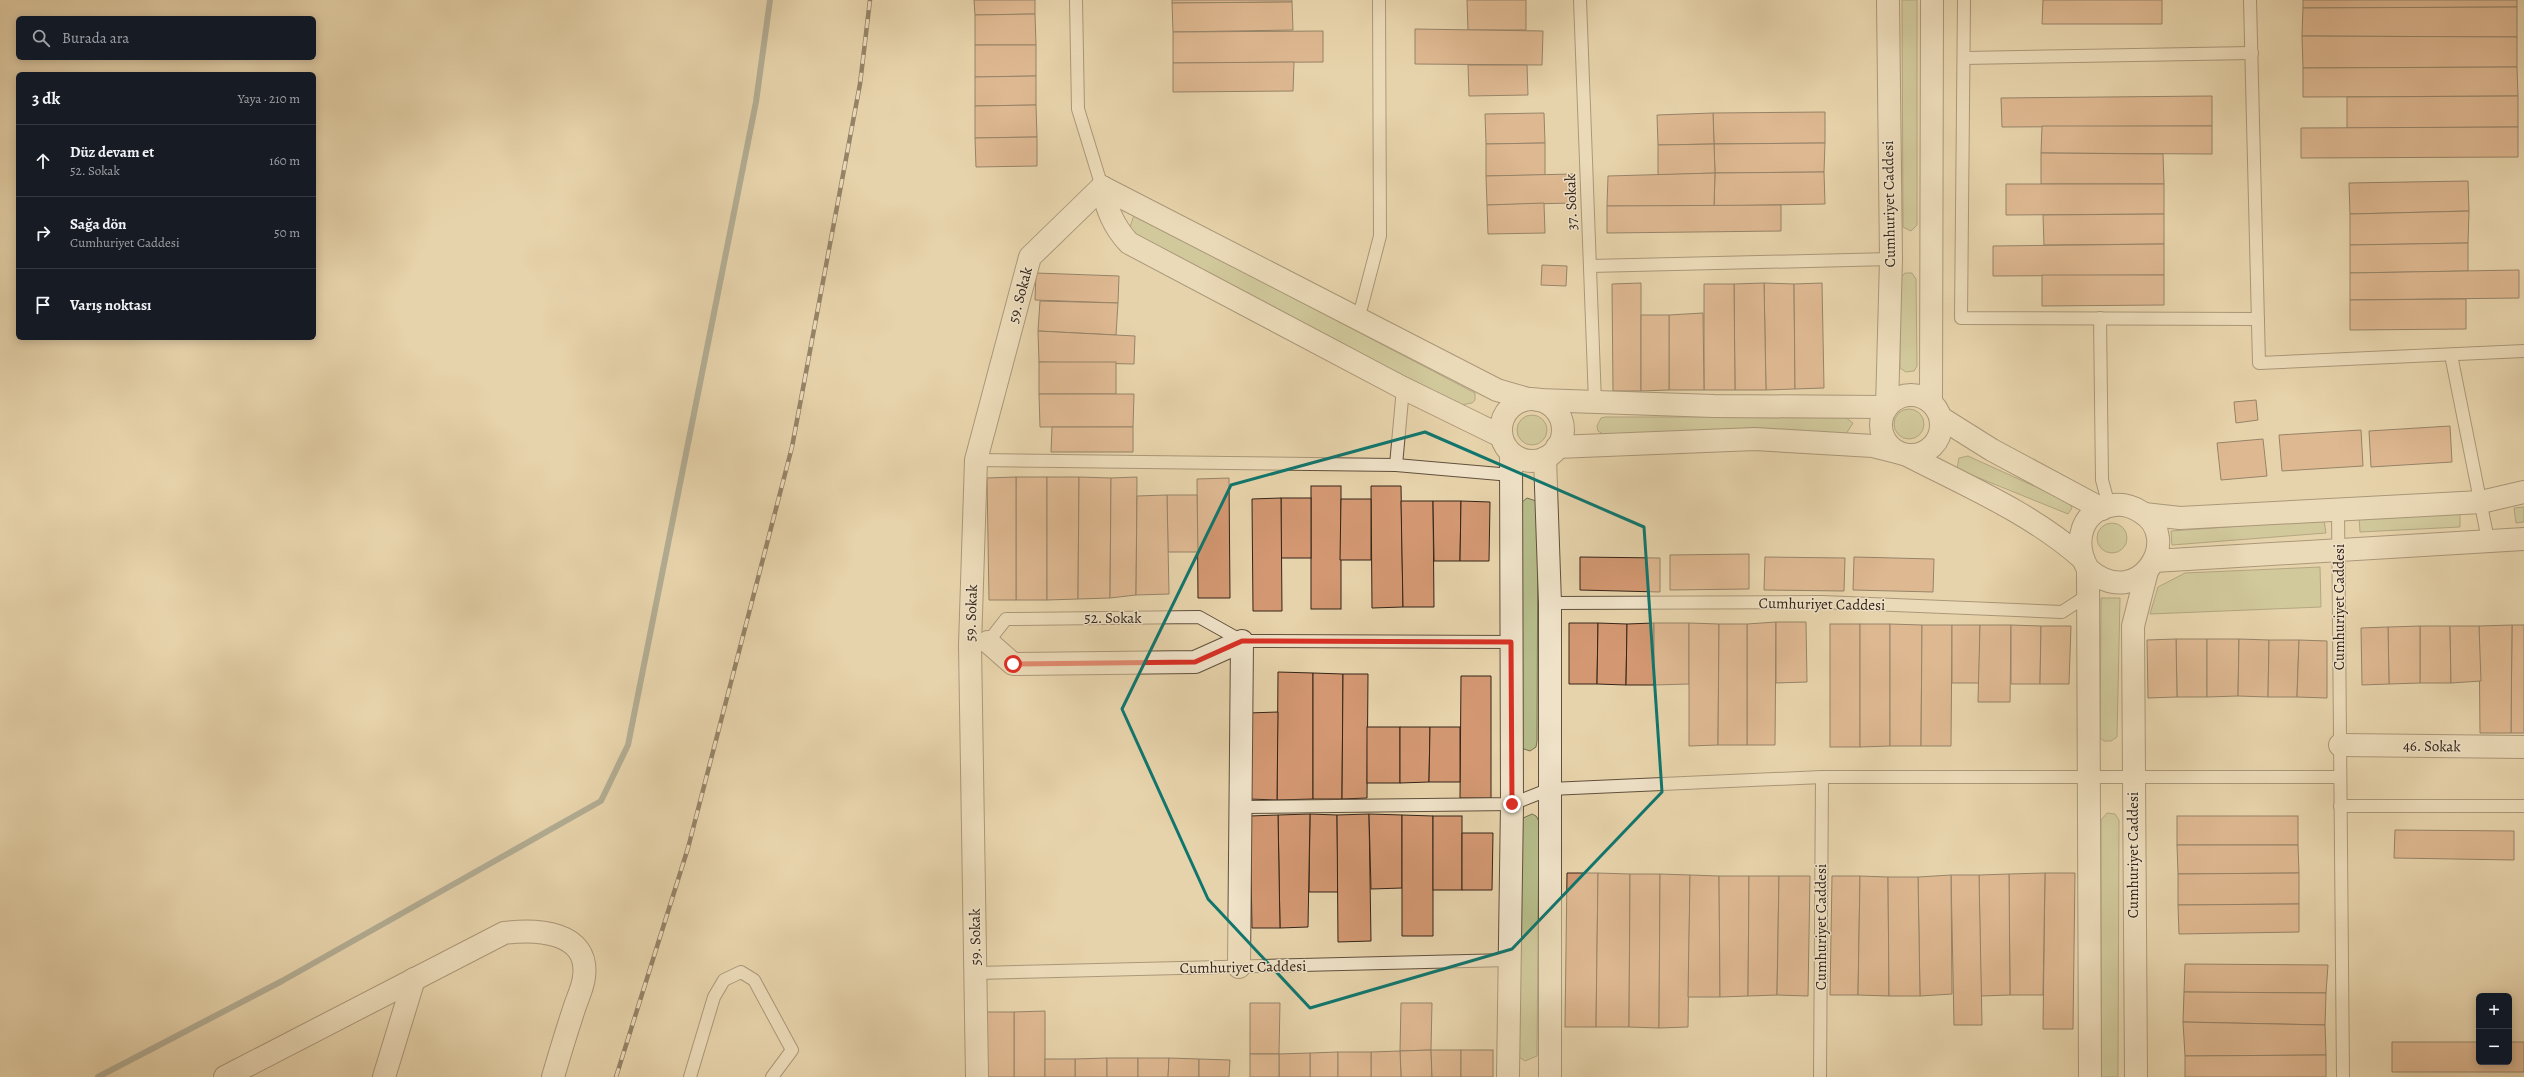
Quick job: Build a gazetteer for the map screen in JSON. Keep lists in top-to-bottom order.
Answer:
{
  "streets": {
    "street": [
      "Cumhuriyet Caddesi",
      "59. Sokak",
      "52. Sokak",
      "46. Sokak"
    ],
    "lane": ["37. Sokak"]
  },
  "crossings": [
    ["Cumhuriyet Caddesi", "59. Sokak"],
    ["Cumhuriyet Caddesi", "46. Sokak"],
    ["59. Sokak", "52. Sokak"]
  ],
  "page": {
    "search": "Burada ara",
    "heading": ["3 dk", "Yaya · 210 m"],
    "list": [
      ["Düz devam et", "52. Sokak", "160 m"],
      ["Sağa dön", "Cumhuriyet Caddesi", "50 m"],
      "Varış noktası"
    ],
    "map_buttons": ["+", "−"]
  }
}
